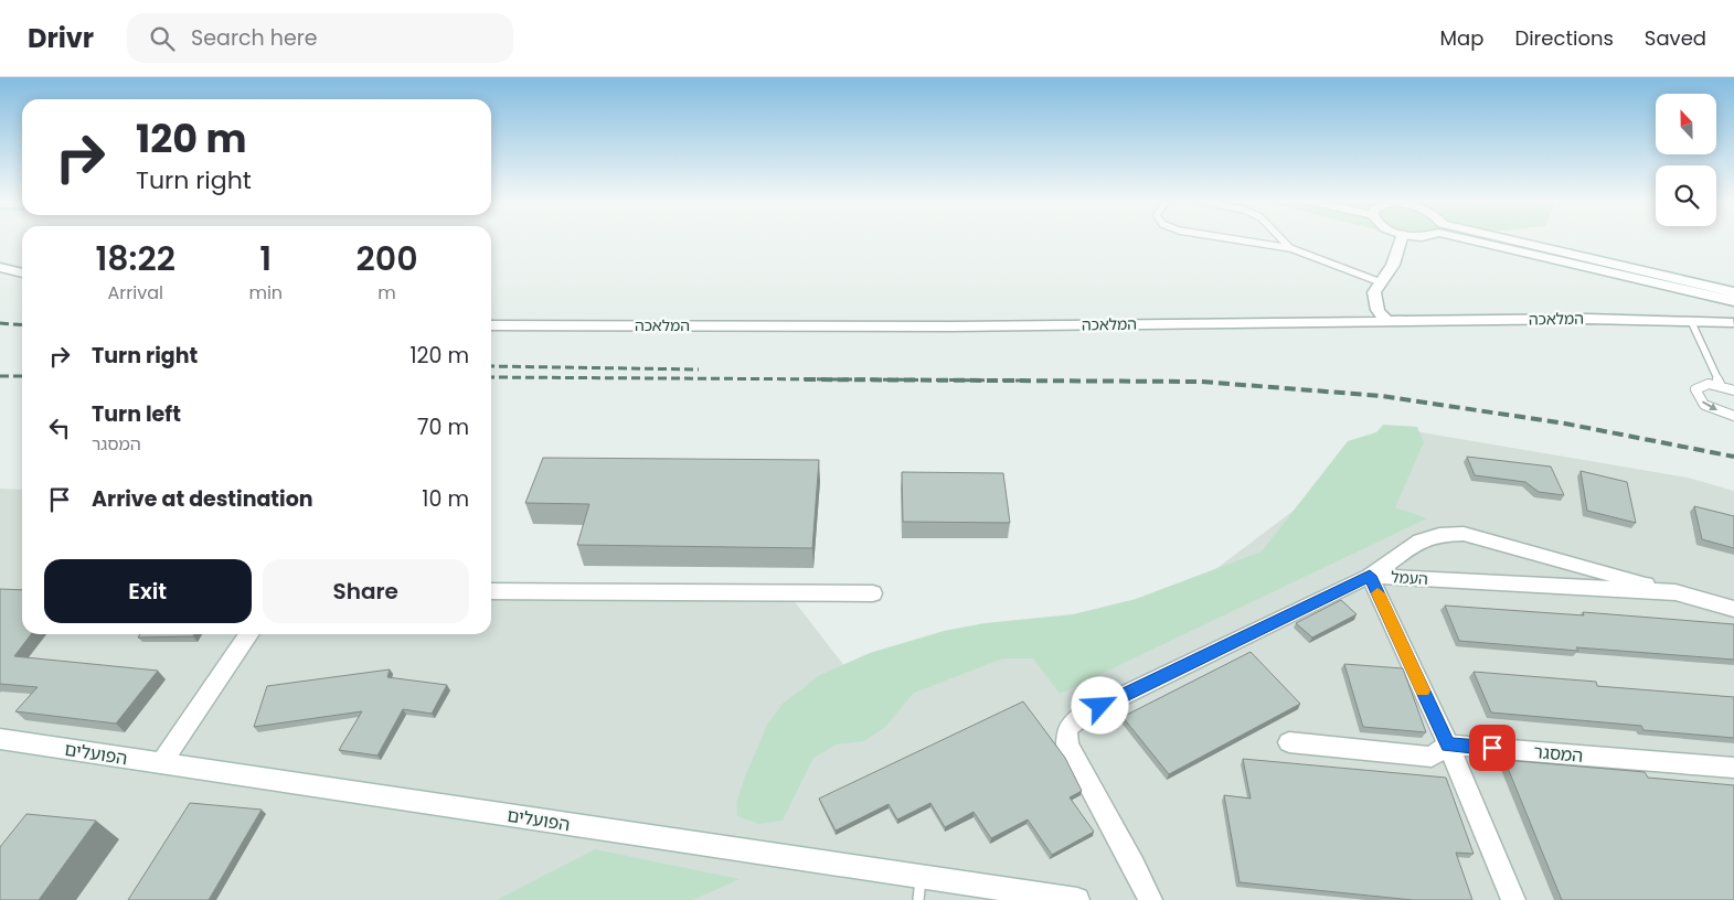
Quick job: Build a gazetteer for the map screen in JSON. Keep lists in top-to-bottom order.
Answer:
{
  "streets": {
    "street": [
      "המלאכה",
      "העמל",
      "הפועלים",
      "המסגר"
    ]
  },
  "north": "top",
  "page": {
    "header": "Drivr",
    "search": "Search here",
    "nav": ["Map", "Directions", "Saved"],
    "turn": ["120 m", "Turn right"],
    "eta": [
      "18:22",
      "Arrival",
      "1",
      "min",
      "200",
      "m"
    ],
    "list": [
      {
        "name": "Turn right",
        "value": "120 m"
      },
      {
        "name": "Turn left",
        "note": "המסגר",
        "value": "70 m"
      },
      {
        "name": "Arrive at destination",
        "value": "10 m"
      }
    ],
    "buttons": ["Exit", "Share"]
  }
}
